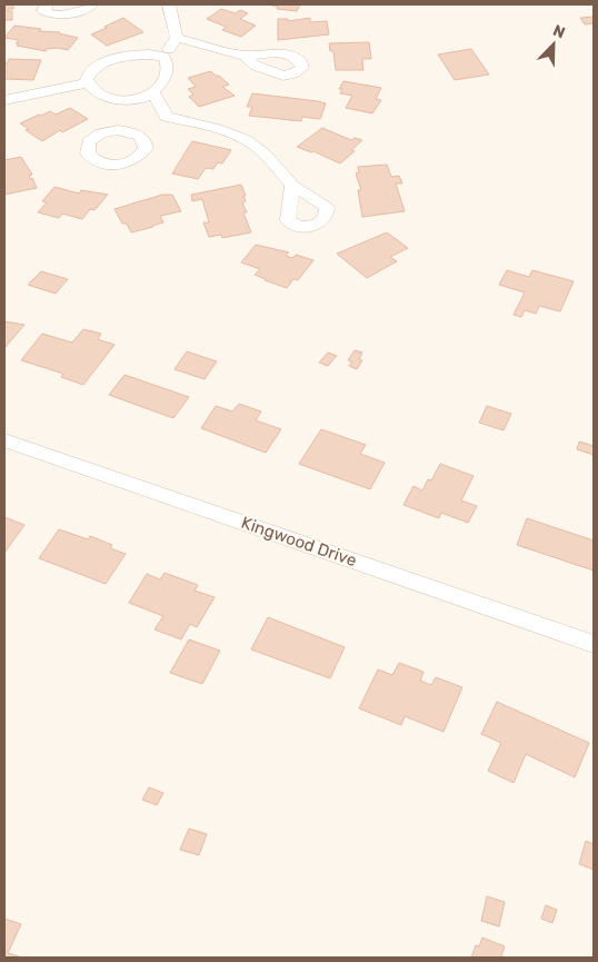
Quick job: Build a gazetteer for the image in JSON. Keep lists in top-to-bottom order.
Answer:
{
  "streets": {
    "street": ["Kingwood Drive"]
  },
  "north": "top right"
}
